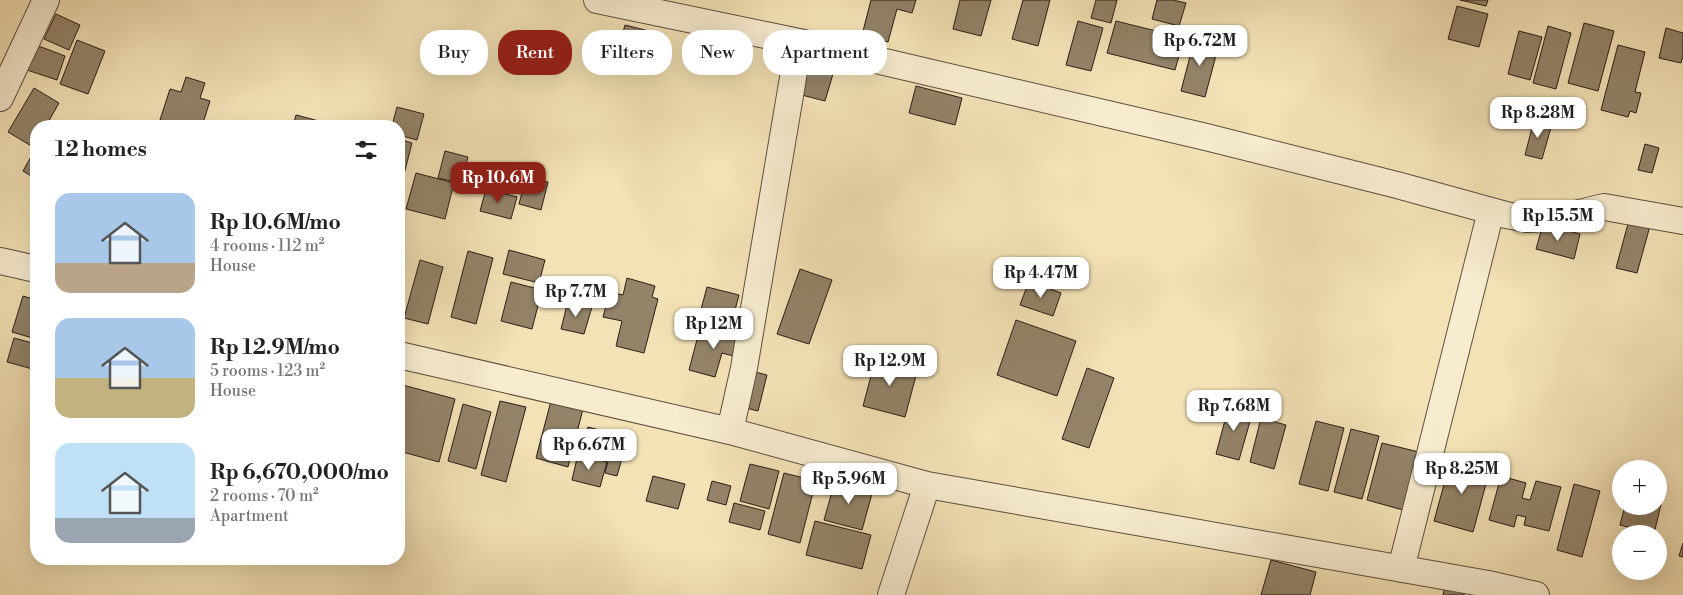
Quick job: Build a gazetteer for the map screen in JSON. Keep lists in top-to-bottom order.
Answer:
{
  "page": {
    "price": [
      "Rp 6.72M",
      "Rp 8.28M",
      "Rp 10.6M",
      "Rp 15.5M",
      "Rp 4.47M",
      "Rp 7.7M",
      "Rp 12M",
      "Rp 12.9M",
      "Rp 7.68M",
      "Rp 6.67M",
      "Rp 8.25M",
      "Rp 5.96M"
    ],
    "chip": [
      "Buy",
      "Rent",
      "Filters",
      "New",
      "Apartment"
    ],
    "heading": "12 homes",
    "list": [
      {
        "name": "Rp 10.6M/mo",
        "note": "4 rooms · 112 m² · House"
      },
      {
        "name": "Rp 12.9M/mo",
        "note": "5 rooms · 123 m² · House"
      },
      {
        "name": "Rp 6,670,000/mo",
        "note": "2 rooms · 70 m² · Apartment"
      }
    ],
    "map_buttons": ["+", "−"]
  }
}
